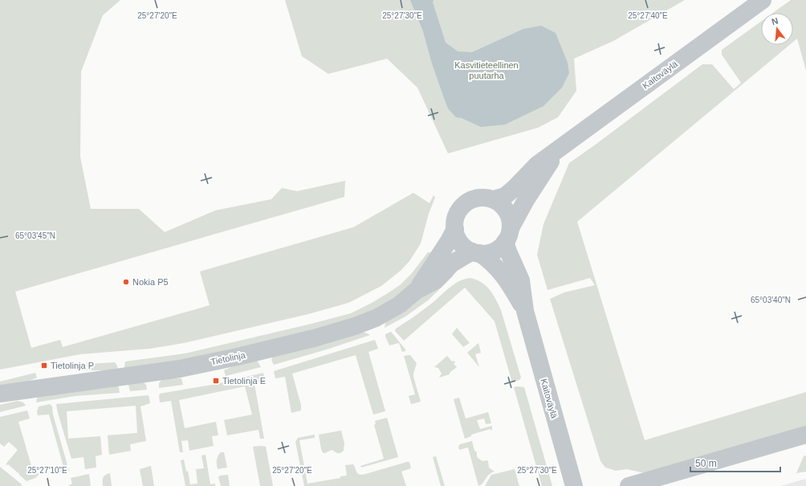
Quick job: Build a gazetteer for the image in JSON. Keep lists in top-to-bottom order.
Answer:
{
  "streets": {
    "street": ["Kaitoväylä", "Tietolinja"]
  },
  "crossings": [
    ["Kaitoväylä", "Tietolinja"]
  ],
  "parks": ["Kasvitieteellinen puutarha"],
  "places": {
    "other": ["Nokia P5"],
    "transit": ["Tietolinja P", "Tietolinja E"]
  },
  "scale_bar": "50 m",
  "north": "top",
  "coordinates": [
    "25°27'20\"E",
    "25°27'30\"E",
    "25°27'40\"E",
    "65°03'45\"N",
    "65°03'40\"N",
    "25°27'10\"E"
  ]
}
